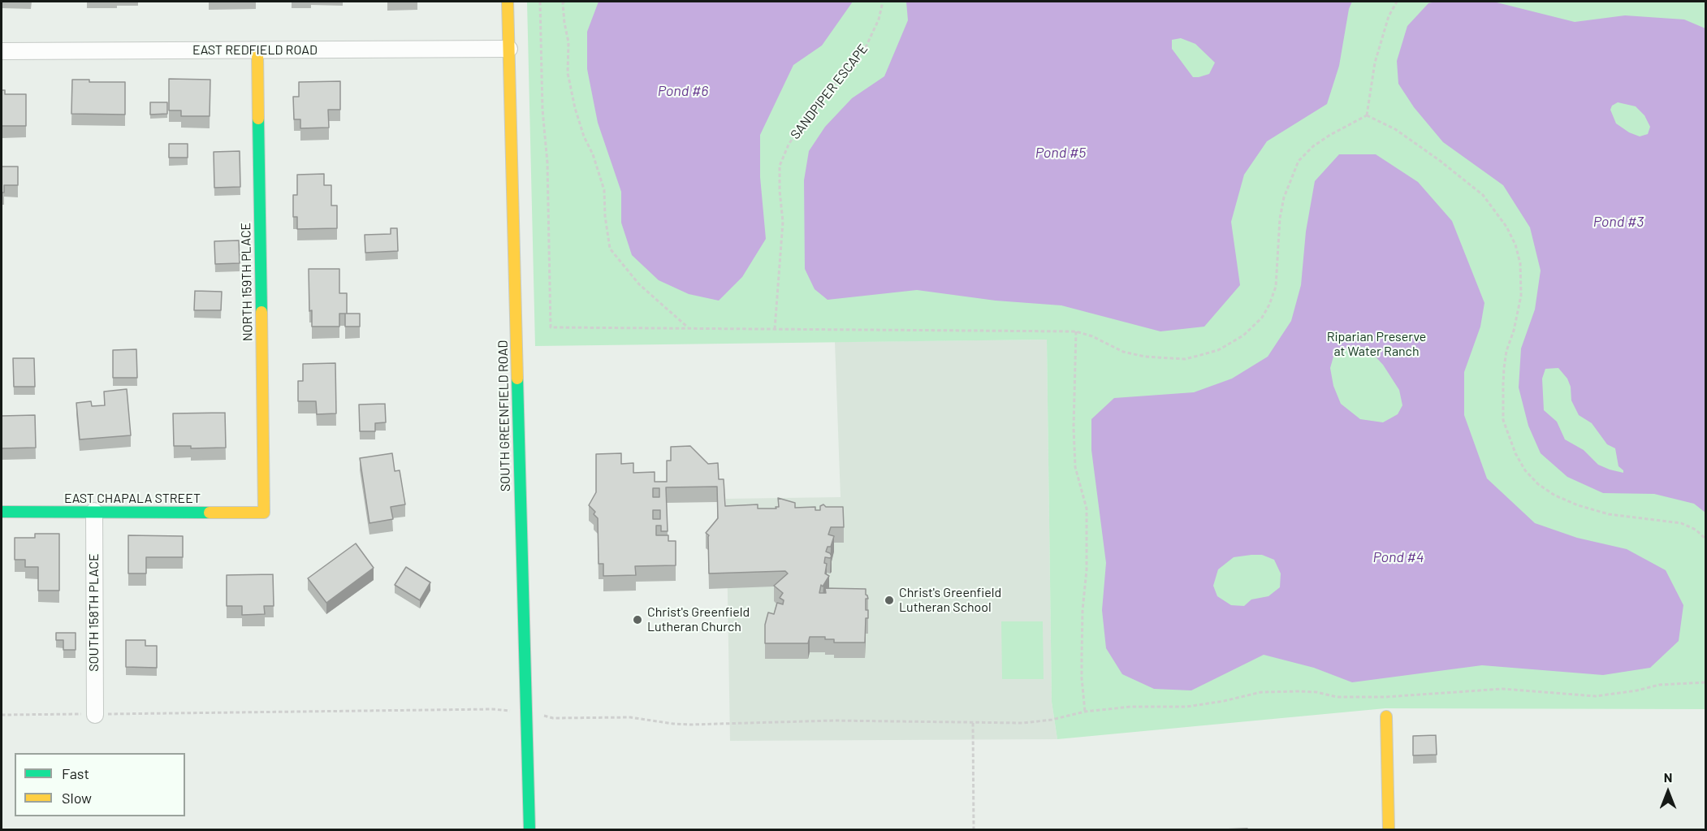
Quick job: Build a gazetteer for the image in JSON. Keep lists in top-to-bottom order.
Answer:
{
  "streets": {
    "street": [
      "EAST REDFIELD ROAD",
      "NORTH 159TH PLACE",
      "SOUTH GREENFIELD ROAD",
      "EAST CHAPALA STREET",
      "SOUTH 158TH PLACE"
    ],
    "path": ["SANDPIPER ESCAPE"]
  },
  "crossings": [
    ["EAST REDFIELD ROAD", "NORTH 159TH PLACE"],
    ["EAST REDFIELD ROAD", "SOUTH GREENFIELD ROAD"],
    ["NORTH 159TH PLACE", "EAST CHAPALA STREET"],
    ["EAST CHAPALA STREET", "SOUTH 158TH PLACE"]
  ],
  "water": [
    "Pond #6",
    "Pond #5",
    "Pond #3",
    "Pond #4"
  ],
  "parks": ["Riparian Preserve at Water Ranch"],
  "places": ["Christ's Greenfield Lutheran School", "Christ's Greenfield Lutheran Church"],
  "legend": ["Fast", "Slow"],
  "north": "top"
}
